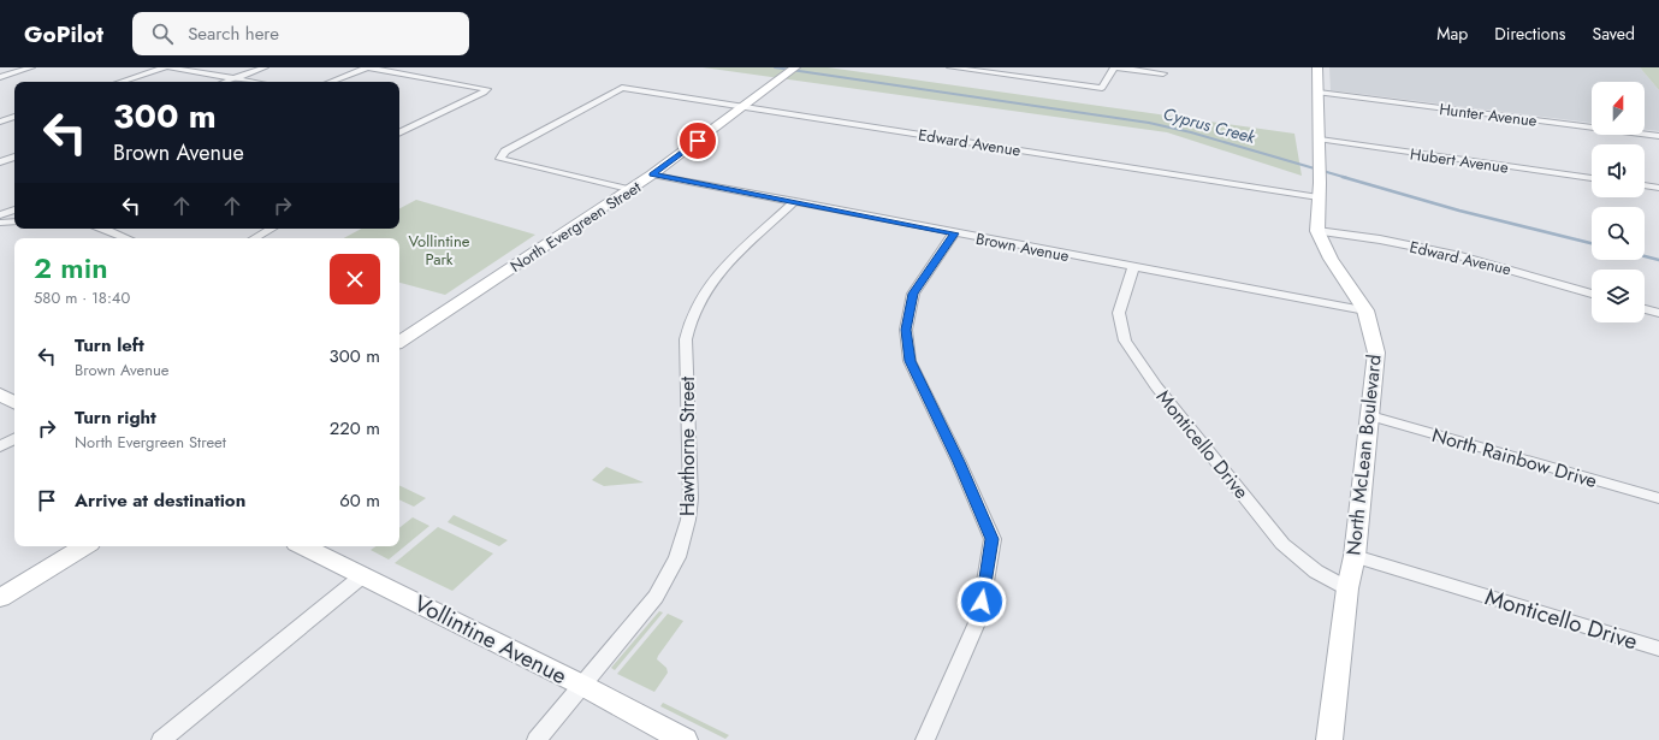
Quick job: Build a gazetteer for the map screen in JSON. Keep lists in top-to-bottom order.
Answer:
{
  "streets": {
    "main road": ["North Evergreen Street", "North McLean Boulevard", "Vollintine Avenue"],
    "street": [
      "Hunter Avenue",
      "Edward Avenue",
      "Hubert Avenue",
      "Brown Avenue",
      "Monticello Drive",
      "Hawthorne Street",
      "North Rainbow Drive"
    ]
  },
  "crossings": [
    ["Hunter Avenue", "North McLean Boulevard"],
    ["Edward Avenue", "North Evergreen Street"],
    ["Edward Avenue", "North McLean Boulevard"],
    ["Hubert Avenue", "North McLean Boulevard"],
    ["North Evergreen Street", "Brown Avenue"],
    ["Brown Avenue", "Monticello Drive"],
    ["Brown Avenue", "Hawthorne Street"],
    ["Brown Avenue", "North McLean Boulevard"],
    ["Monticello Drive", "North McLean Boulevard"],
    ["Hawthorne Street", "Vollintine Avenue"],
    ["North McLean Boulevard", "North Rainbow Drive"]
  ],
  "water": ["Cyprus Creek"],
  "parks": ["Vollintine Park"],
  "north": "top",
  "page": {
    "header": "GoPilot",
    "search": "Search here",
    "nav": ["Map", "Directions", "Saved"],
    "turn": ["300 m", "Brown Avenue"],
    "heading": ["2 min", "580 m · 18:40"],
    "list": [
      {
        "name": "Turn left",
        "note": "Brown Avenue",
        "value": "300 m"
      },
      {
        "name": "Turn right",
        "note": "North Evergreen Street",
        "value": "220 m"
      },
      {
        "name": "Arrive at destination",
        "value": "60 m"
      }
    ]
  }
}
